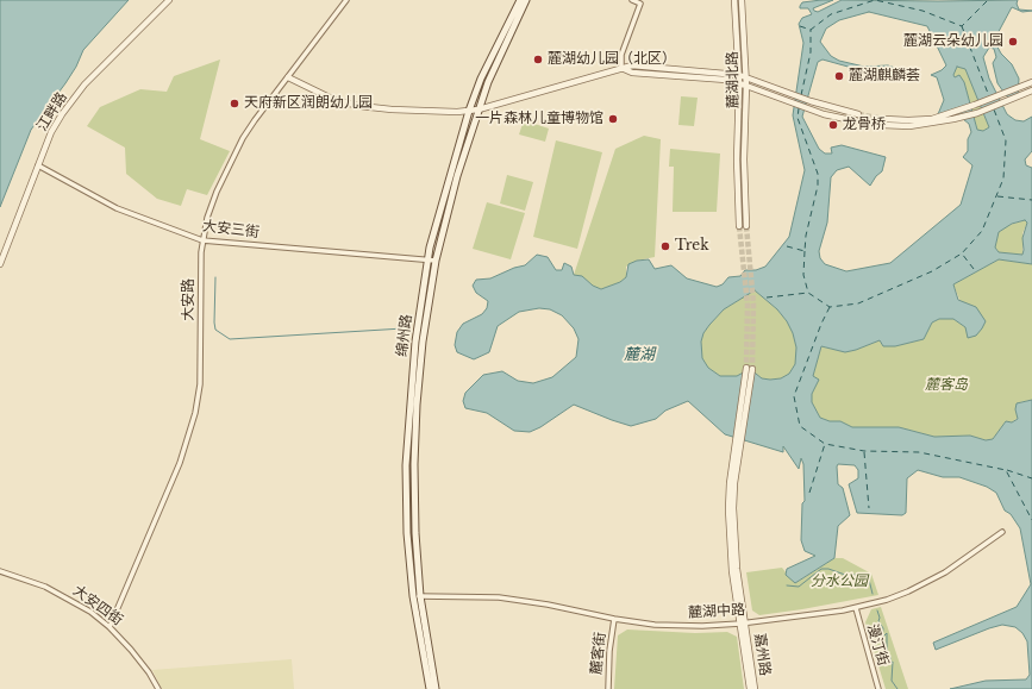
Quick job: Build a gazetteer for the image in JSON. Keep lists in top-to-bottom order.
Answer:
{
  "streets": {
    "main road": ["绵州路"],
    "street": [
      "麓湖北路",
      "江畔路",
      "大安三街",
      "大安路",
      "大安四街",
      "麓湖中路",
      "漫汀街",
      "麓客街",
      "嘉州路"
    ]
  },
  "crossings": [
    ["江畔路", "大安三街"],
    ["大安三街", "大安路"],
    ["大安三街", "绵州路"],
    ["大安路", "大安四街"],
    ["绵州路", "麓湖中路"],
    ["麓湖中路", "漫汀街"],
    ["麓湖中路", "麓客街"],
    ["麓湖中路", "嘉州路"]
  ],
  "water": ["麓湖"],
  "parks": ["麓客岛", "分水公园"],
  "places": [
    "麓湖云朵幼儿园",
    "麓湖幼儿园（北区）",
    "麓湖麒麟荟",
    "天府新区润朗幼儿园",
    "一片森林儿童博物馆",
    "龙骨桥",
    "Trek"
  ]
}
